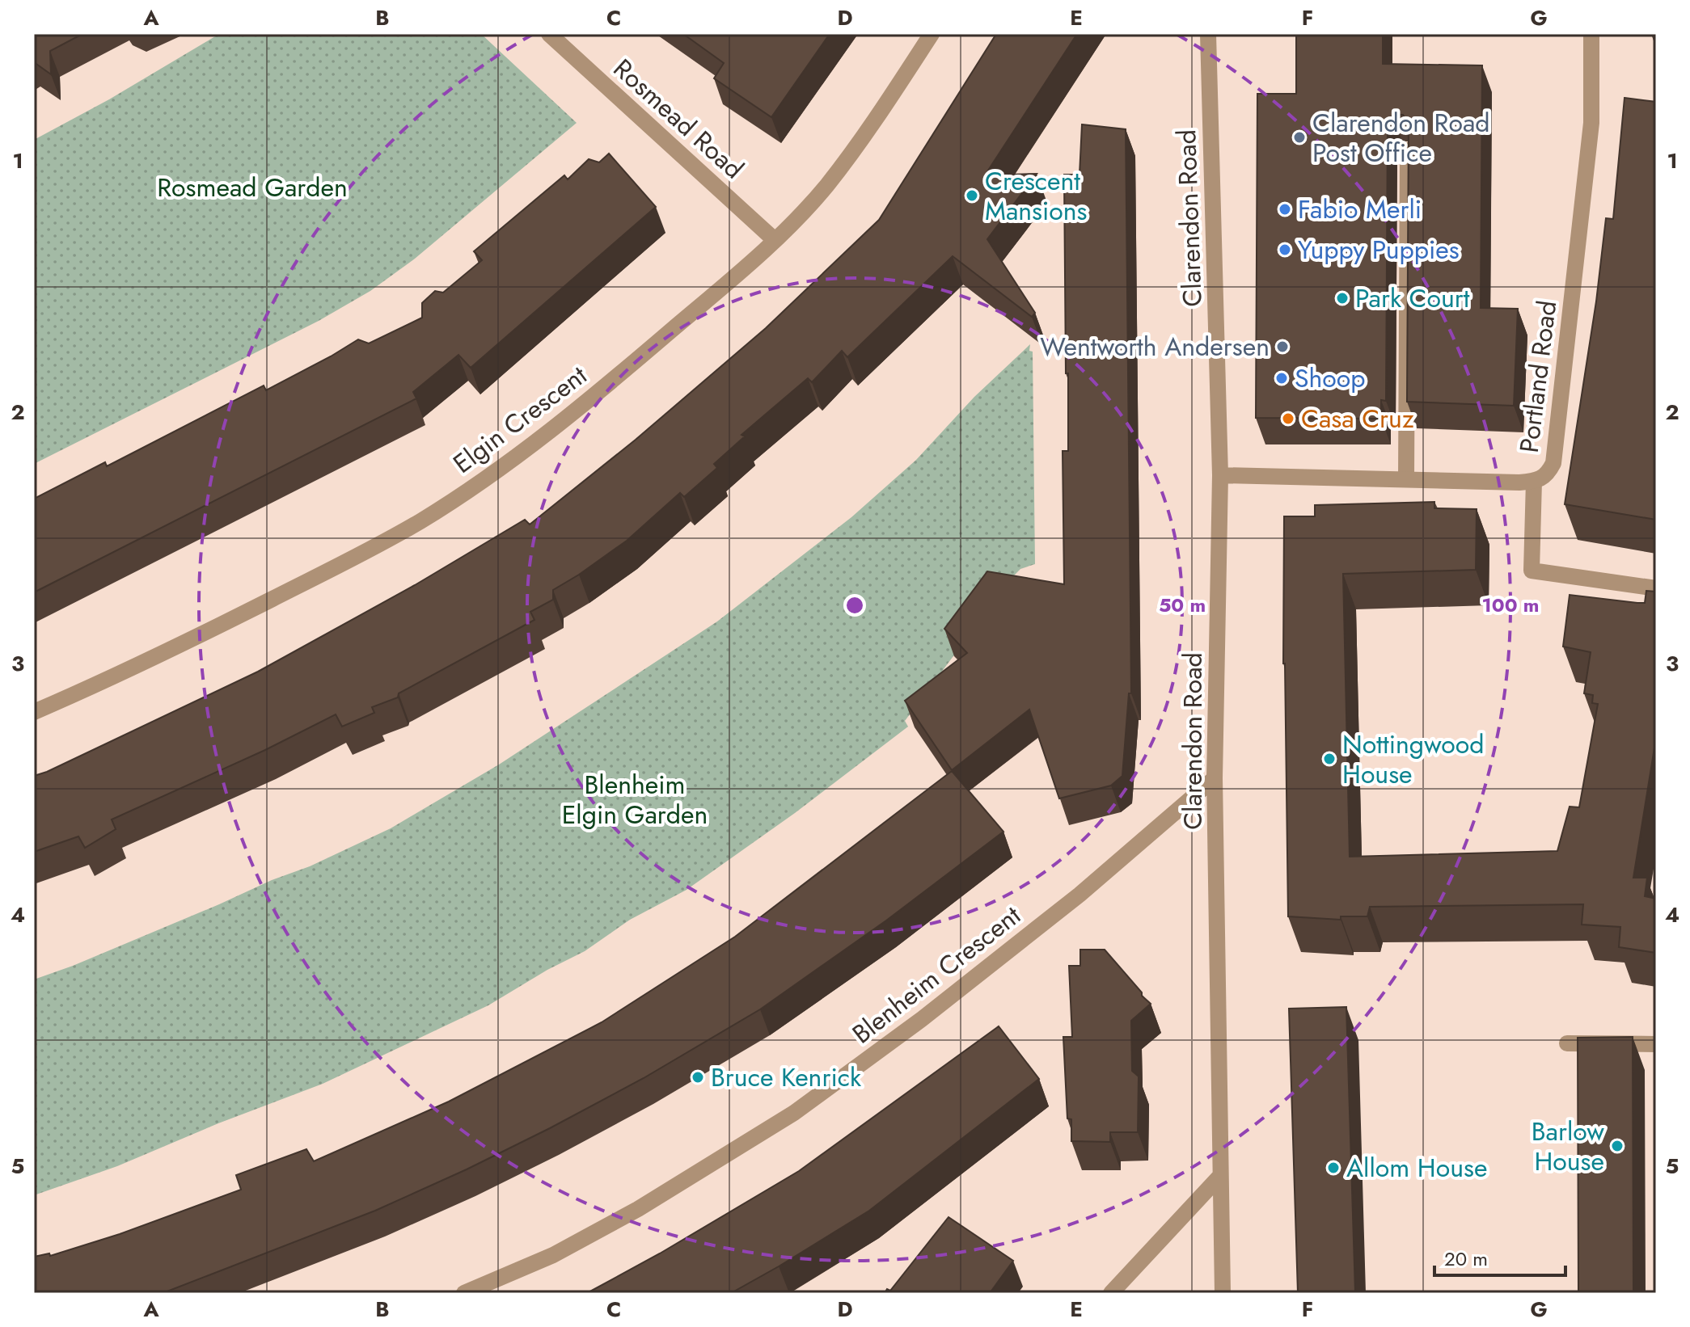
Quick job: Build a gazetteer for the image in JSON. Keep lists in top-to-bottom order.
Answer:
{
  "streets": {
    "street": [
      "Rosmead Road",
      "Clarendon Road",
      "Portland Road",
      "Elgin Crescent",
      "Blenheim Crescent"
    ]
  },
  "crossings": [
    ["Rosmead Road", "Elgin Crescent"],
    ["Clarendon Road", "Portland Road"],
    ["Clarendon Road", "Blenheim Crescent"]
  ],
  "parks": ["Rosmead Garden", "Blenheim Elgin Garden"],
  "places": [
    "Clarendon Road Post Office",
    "Crescent Mansions",
    "Fabio Merli",
    "Yuppy Puppies",
    "Park Court",
    "Wentworth Andersen",
    "Shoop",
    "Casa Cruz",
    "Nottingwood House",
    "Bruce Kenrick",
    "Barlow House",
    "Allom House"
  ],
  "scale_bar": "20 m",
  "grid": {
    "columns": [
      "A",
      "B",
      "C",
      "D",
      "E",
      "F",
      "G"
    ],
    "rows": [
      "1",
      "2",
      "3",
      "4",
      "5"
    ]
  },
  "rings": ["50 m", "100 m"]
}
